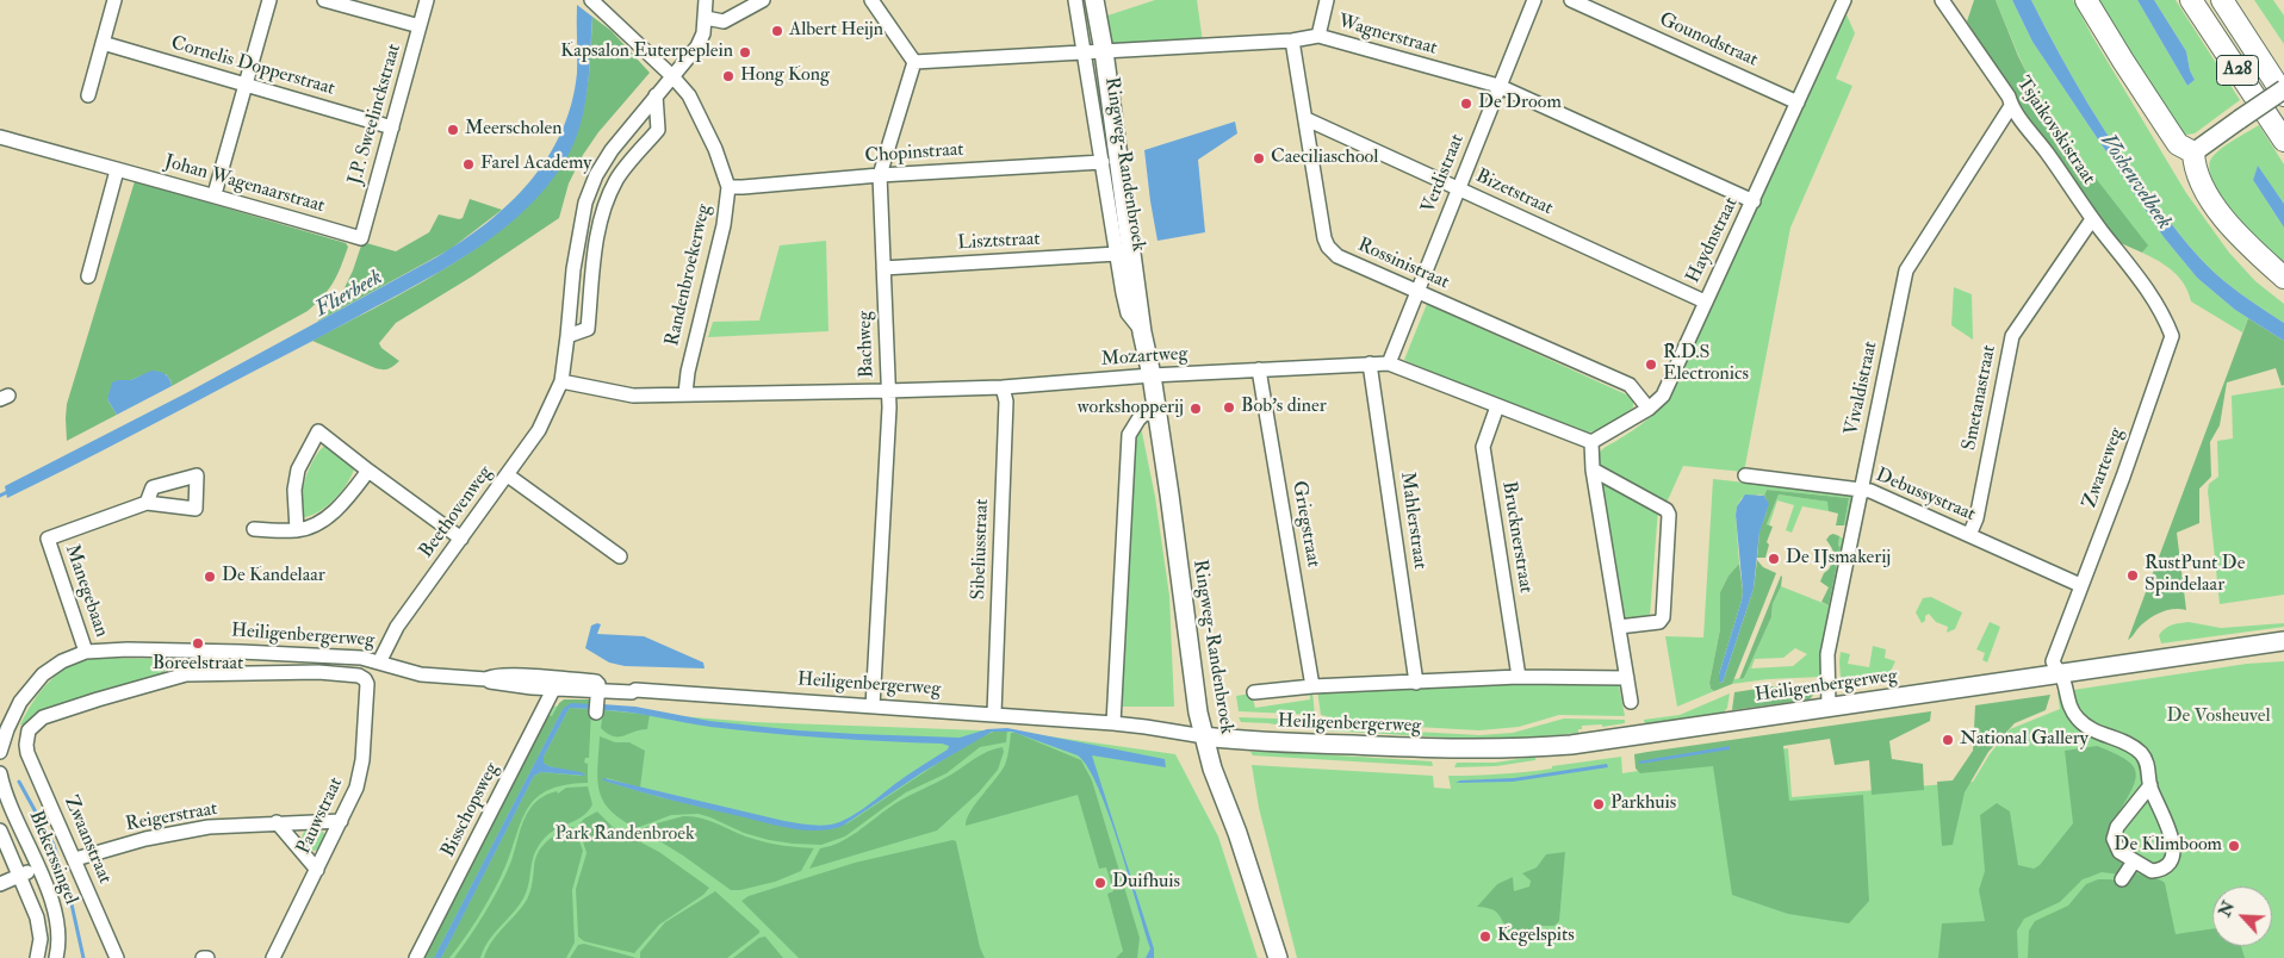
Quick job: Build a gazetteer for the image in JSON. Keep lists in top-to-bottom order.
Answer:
{
  "streets": {
    "highway": ["A28"],
    "main road": ["Ringweg-Randenbroek", "Heiligenbergerweg"],
    "street": [
      "Wagnerstraat",
      "Gounodstraat",
      "Cornelis Dopperstraat",
      "J.P. Sweelinckstraat",
      "Tsjaikovskistraat",
      "Chopinstraat",
      "Verdistraat",
      "Johan Wagenaarstraat",
      "Bizetstraat",
      "Haydnstraat",
      "Lisztstraat",
      "Rossinistraat",
      "Randenbroekerweg",
      "Bachweg",
      "Mozartweg",
      "Vivaldistraat",
      "Smetanastraat",
      "Zwarteweg",
      "Debussystraat",
      "Beethovenweg",
      "Mahlerstraat",
      "Griegstraat",
      "Brucknerstraat",
      "Sibeliusstraat",
      "Manegebaan",
      "Bisschopsweg",
      "Pauwstraat",
      "Reigerstraat",
      "Zwaanstraat",
      "Blekerssingel"
    ]
  },
  "crossings": [
    ["Wagnerstraat", "Ringweg-Randenbroek"],
    ["Wagnerstraat", "Verdistraat"],
    ["Wagnerstraat", "Haydnstraat"],
    ["Wagnerstraat", "Rossinistraat"],
    ["Wagnerstraat", "Bachweg"],
    ["Gounodstraat", "Haydnstraat"],
    ["Cornelis Dopperstraat", "J.P. Sweelinckstraat"],
    ["J.P. Sweelinckstraat", "Johan Wagenaarstraat"],
    ["Tsjaikovskistraat", "Vivaldistraat"],
    ["Tsjaikovskistraat", "Smetanastraat"],
    ["Tsjaikovskistraat", "Zwarteweg"],
    ["Chopinstraat", "Ringweg-Randenbroek"],
    ["Chopinstraat", "Randenbroekerweg"],
    ["Chopinstraat", "Bachweg"],
    ["Ringweg-Randenbroek", "Lisztstraat"],
    ["Ringweg-Randenbroek", "Mozartweg"],
    ["Ringweg-Randenbroek", "Heiligenbergerweg"],
    ["Verdistraat", "Bizetstraat"],
    ["Verdistraat", "Rossinistraat"],
    ["Verdistraat", "Mozartweg"],
    ["Bizetstraat", "Haydnstraat"],
    ["Bizetstraat", "Rossinistraat"],
    ["Haydnstraat", "Rossinistraat"],
    ["Haydnstraat", "Mozartweg"],
    ["Lisztstraat", "Bachweg"],
    ["Randenbroekerweg", "Mozartweg"],
    ["Randenbroekerweg", "Beethovenweg"],
    ["Bachweg", "Mozartweg"],
    ["Bachweg", "Heiligenbergerweg"],
    ["Mozartweg", "Mahlerstraat"],
    ["Mozartweg", "Griegstraat"],
    ["Mozartweg", "Brucknerstraat"],
    ["Mozartweg", "Sibeliusstraat"],
    ["Vivaldistraat", "Debussystraat"],
    ["Vivaldistraat", "Heiligenbergerweg"],
    ["Smetanastraat", "Debussystraat"],
    ["Zwarteweg", "Debussystraat"],
    ["Zwarteweg", "Heiligenbergerweg"],
    ["Beethovenweg", "Heiligenbergerweg"],
    ["Mahlerstraat", "Heiligenbergerweg"],
    ["Griegstraat", "Heiligenbergerweg"],
    ["Brucknerstraat", "Heiligenbergerweg"],
    ["Sibeliusstraat", "Heiligenbergerweg"],
    ["Manegebaan", "Heiligenbergerweg"],
    ["Heiligenbergerweg", "Bisschopsweg"],
    ["Heiligenbergerweg", "Pauwstraat"],
    ["Heiligenbergerweg", "Zwaanstraat"],
    ["Pauwstraat", "Reigerstraat"],
    ["Reigerstraat", "Zwaanstraat"]
  ],
  "water": ["Vosheuvelbeek", "Flierbeek"],
  "parks": ["De Vosheuvel", "Park Randenbroek"],
  "places": [
    "Albert Heijn",
    "Kapsalon Euterpeplein",
    "Hong Kong",
    "De Droom",
    "Meerscholen",
    "Caeciliaschool",
    "Farel Academy",
    "R.D.S Electronics",
    "Bob's diner",
    "workshopperij",
    "De IJsmakerij",
    "RustPunt De Spindelaar",
    "De Kandelaar",
    "Boreelstraat",
    "National Gallery",
    "Parkhuis",
    "De Klimboom",
    "Duifhuis",
    "Kegelspits"
  ],
  "north": "top left"
}
